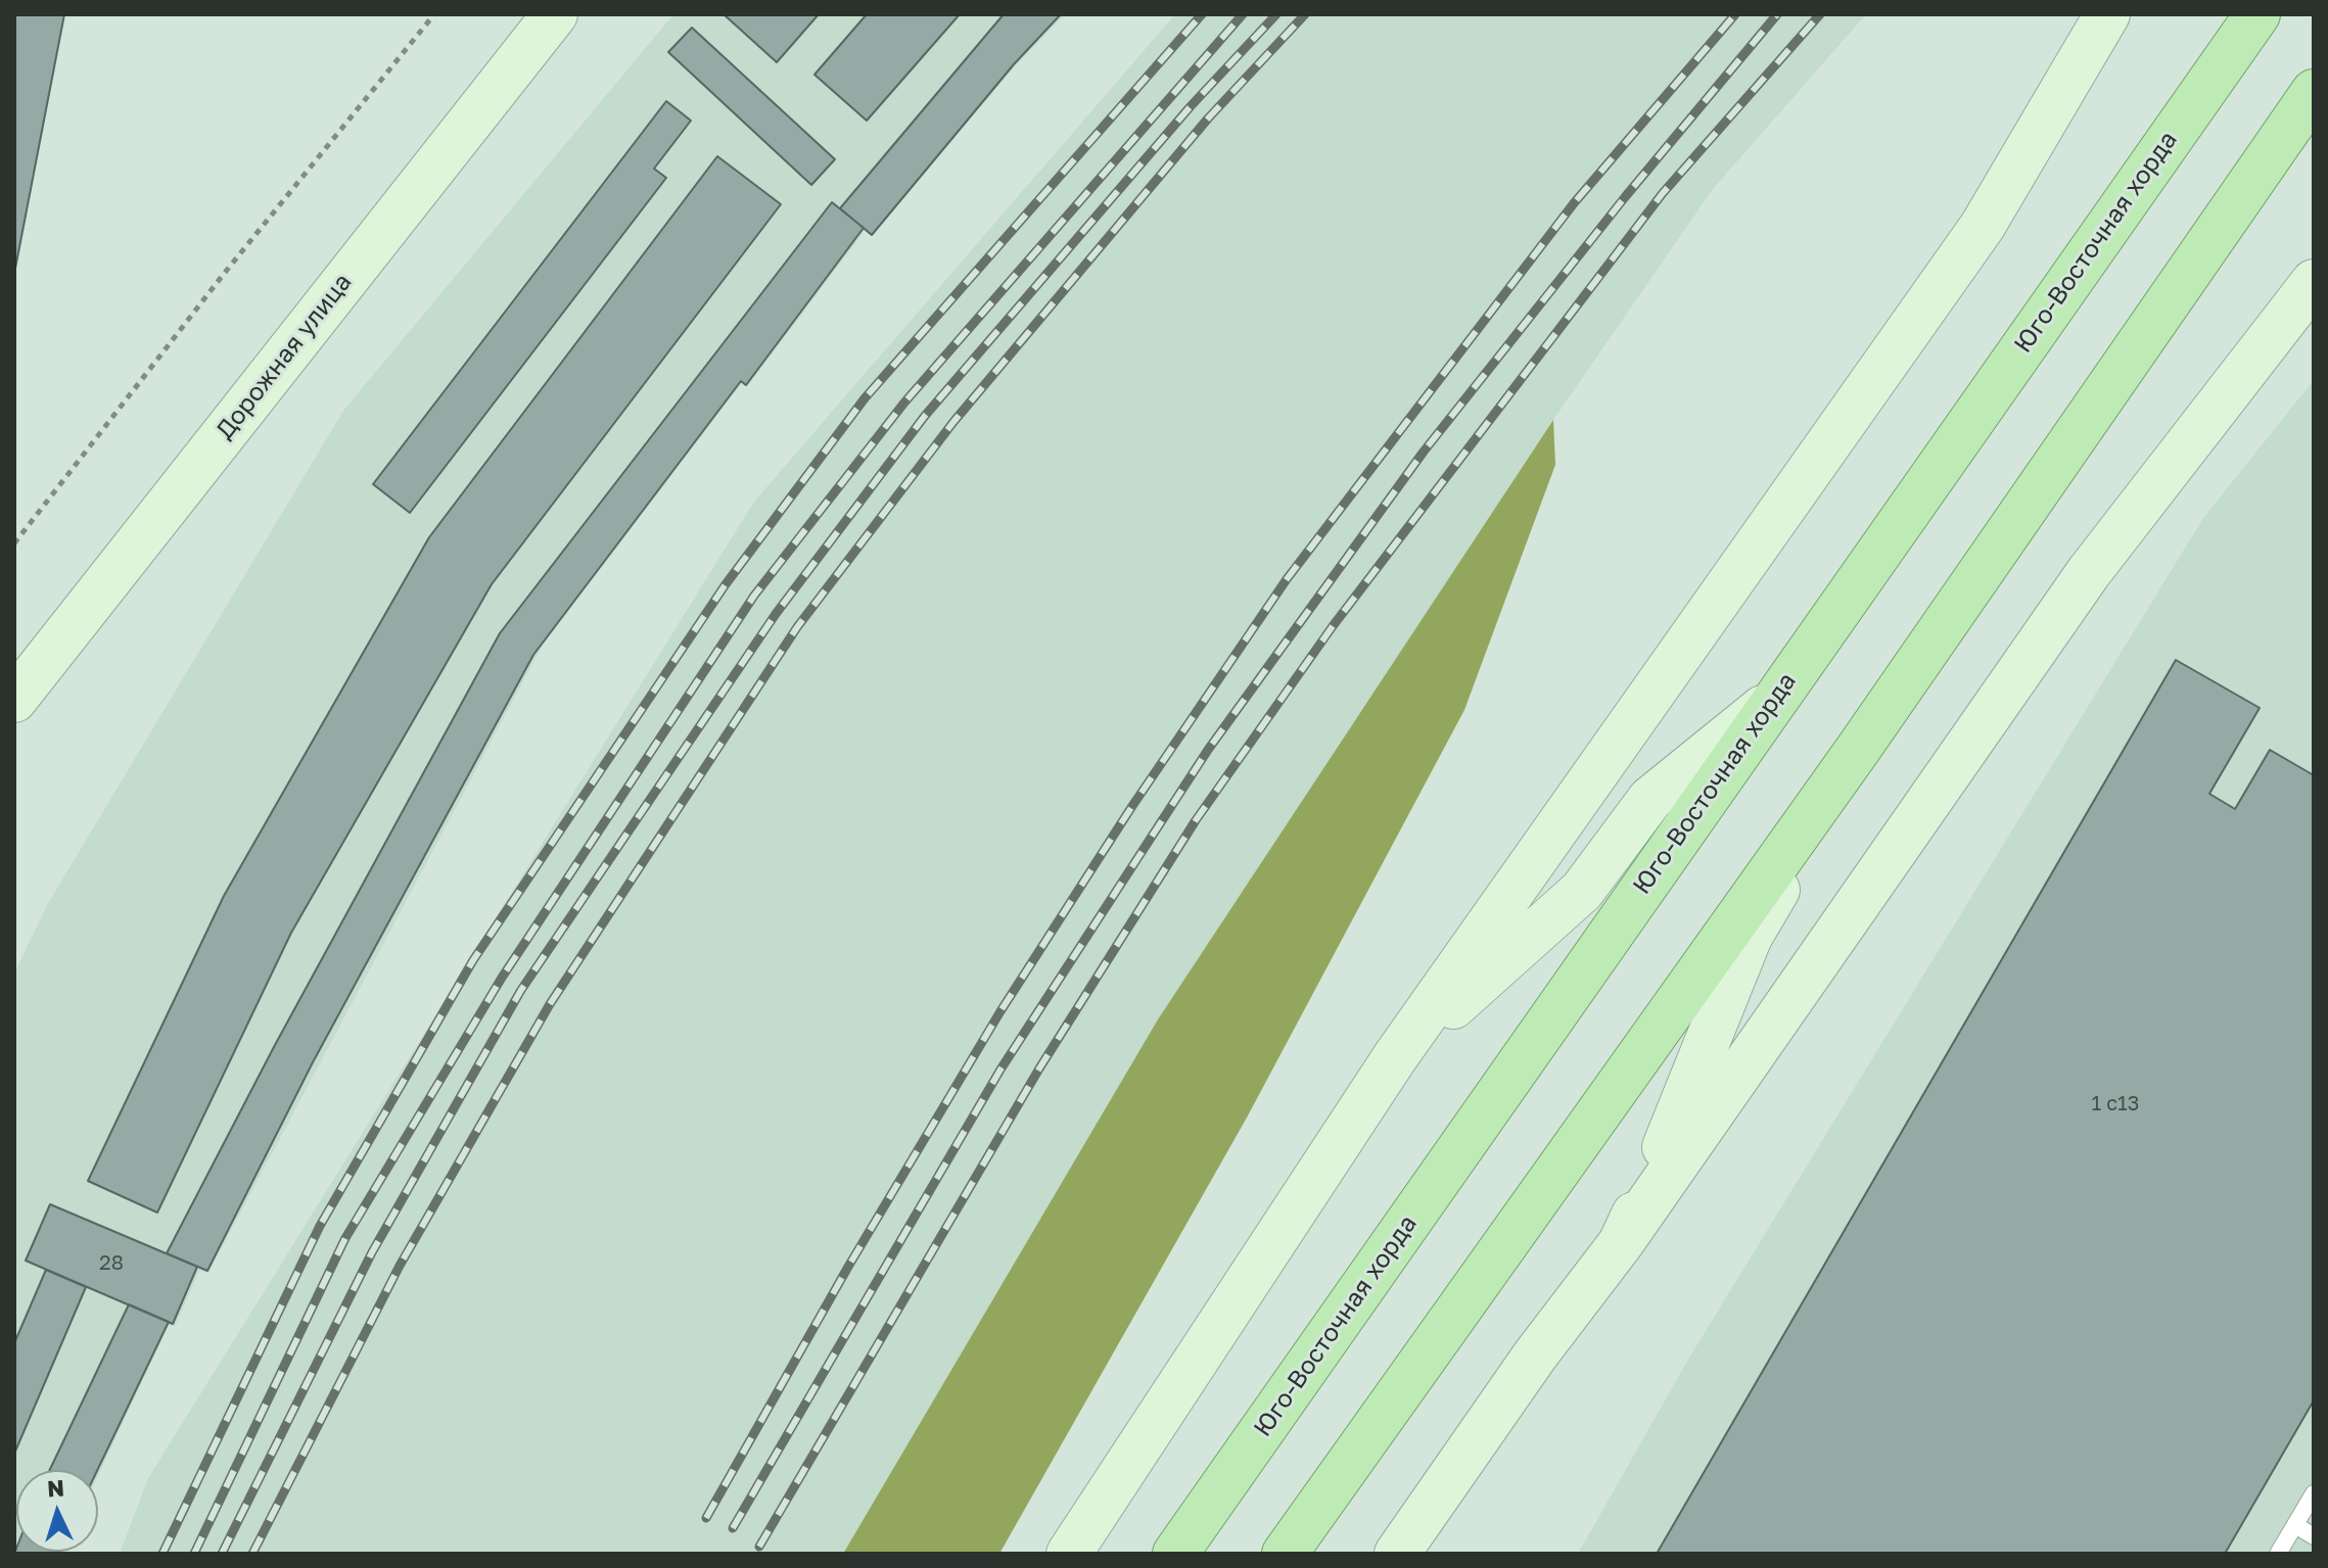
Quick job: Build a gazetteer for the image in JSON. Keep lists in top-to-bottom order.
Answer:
{
  "streets": {
    "main road": ["Юго-Восточная хорда"],
    "street": ["Дорожная улица"]
  },
  "house_numbers": ["1 с13", "28"],
  "north": "top"
}
